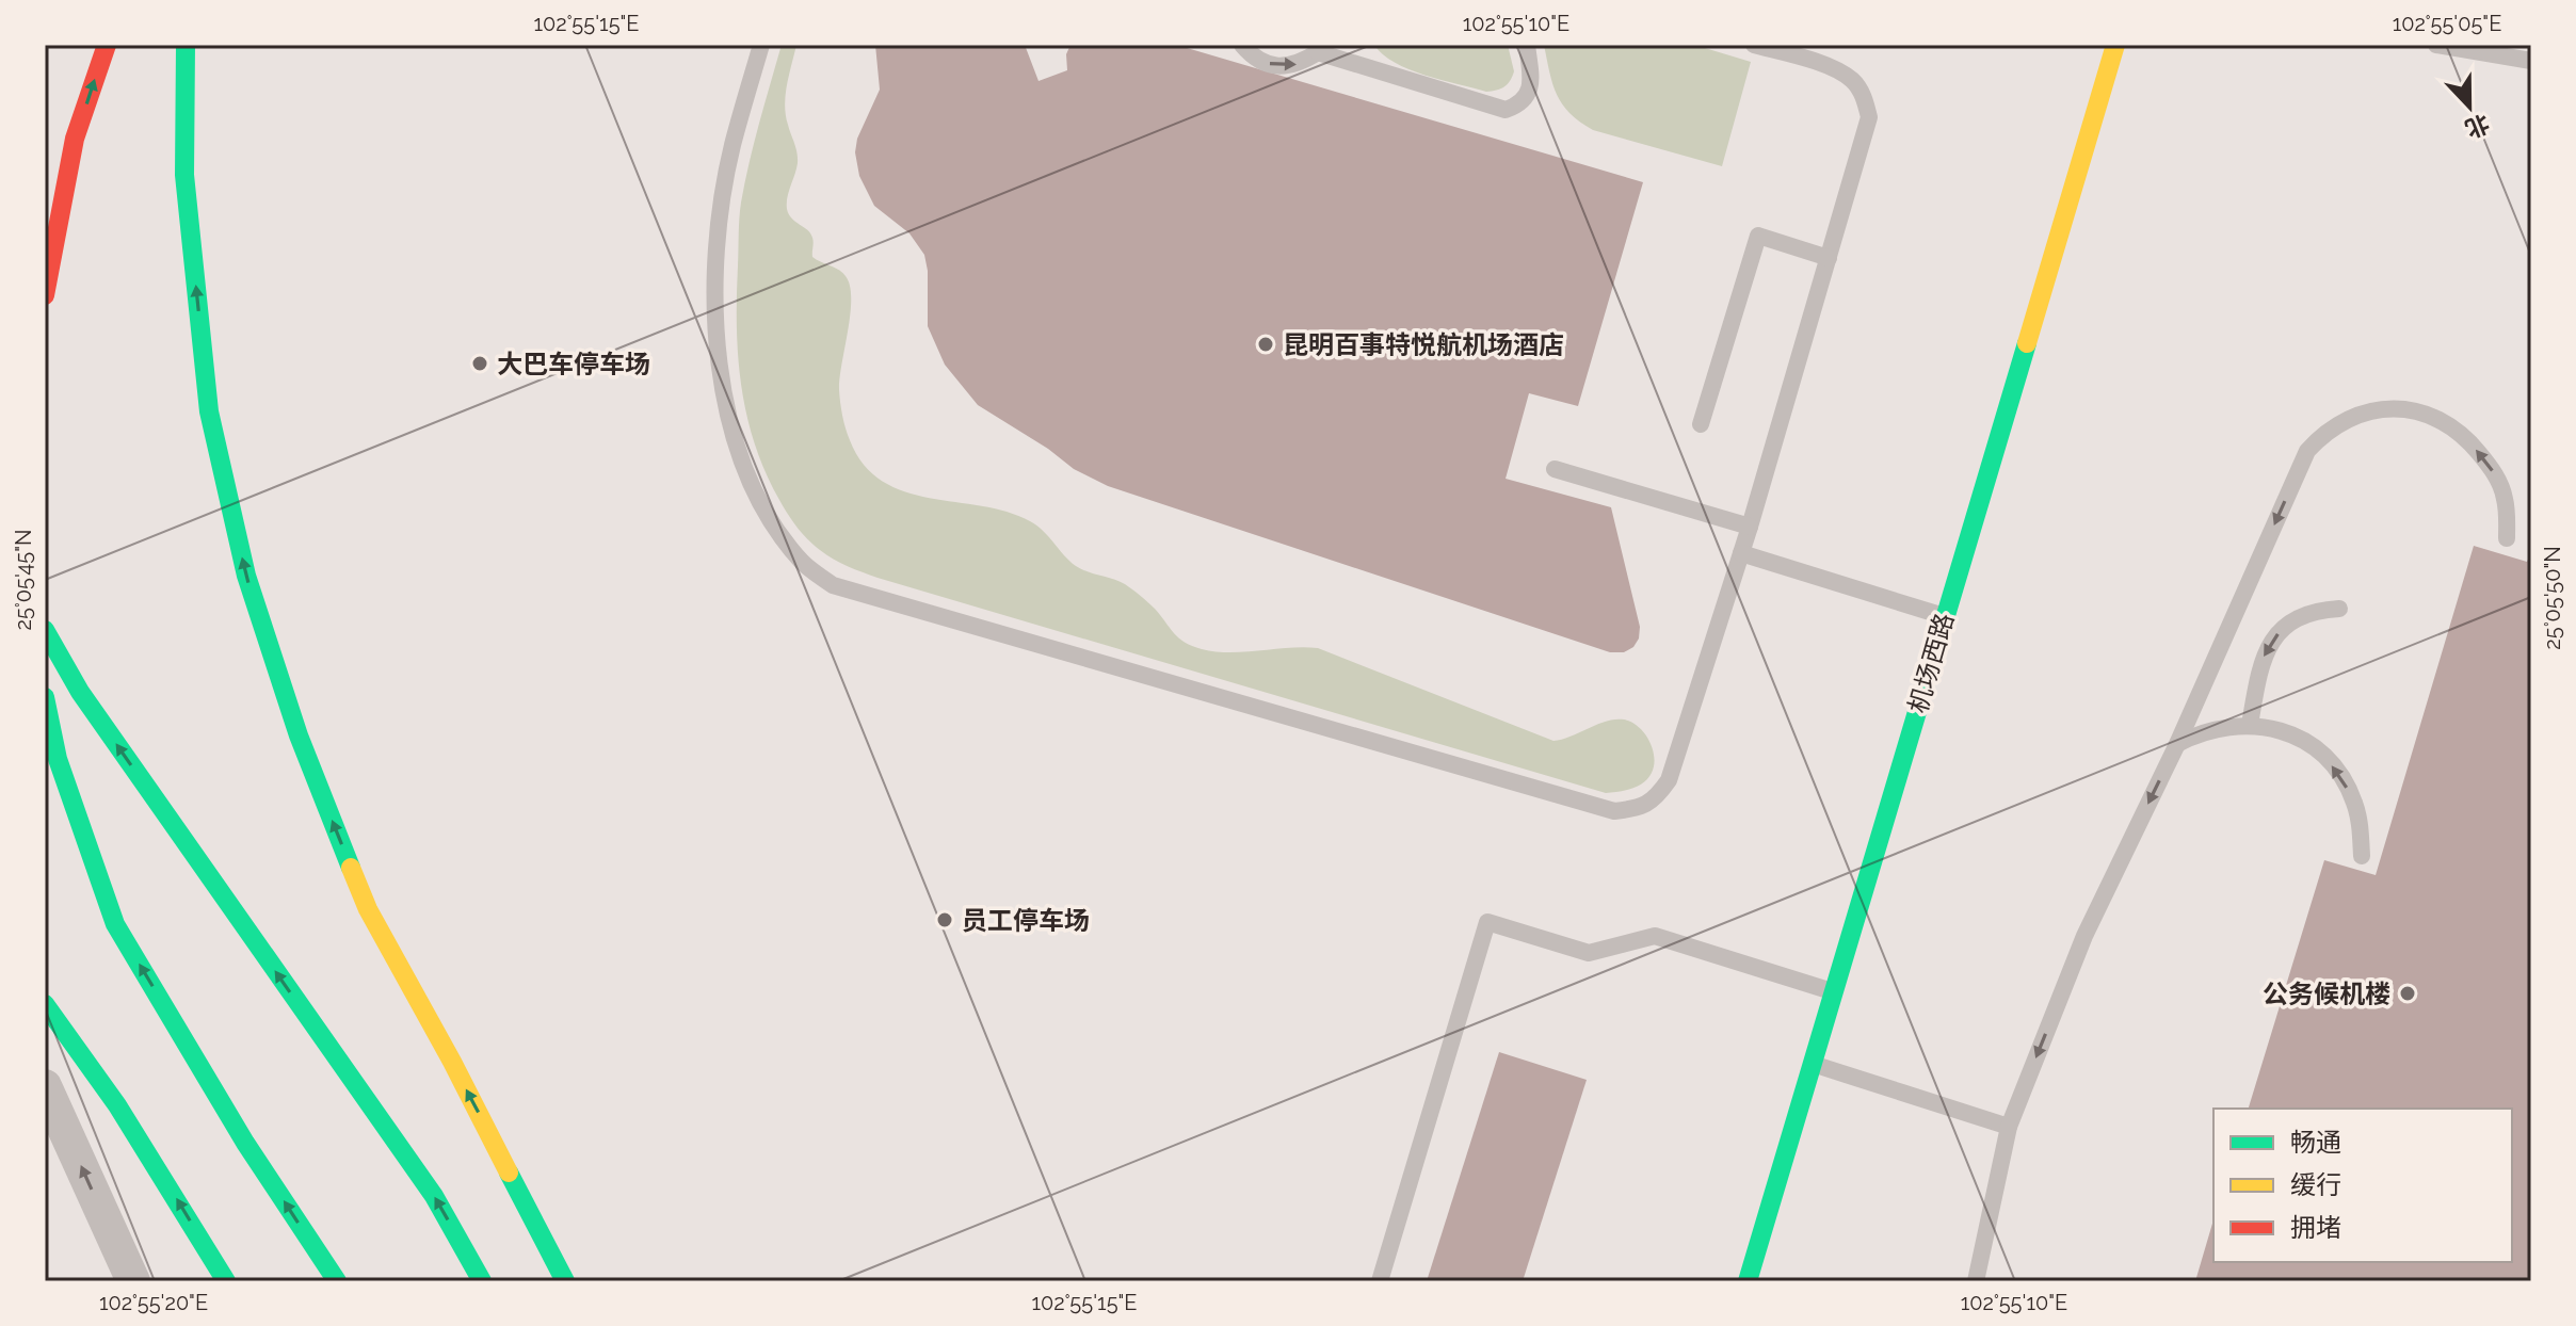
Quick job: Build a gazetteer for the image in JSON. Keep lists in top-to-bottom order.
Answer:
{
  "streets": {
    "main road": ["机场西路"]
  },
  "places": [
    "昆明百事特悦航机场酒店",
    "大巴车停车场",
    "员工停车场",
    "公务候机楼"
  ],
  "legend": ["畅通", "缓行", "拥堵"],
  "north": "bottom",
  "coordinates": [
    "102°55'15\"E",
    "102°55'10\"E",
    "102°55'05\"E",
    "25°05'45\"N",
    "25°05'50\"N",
    "102°55'20\"E"
  ]
}
